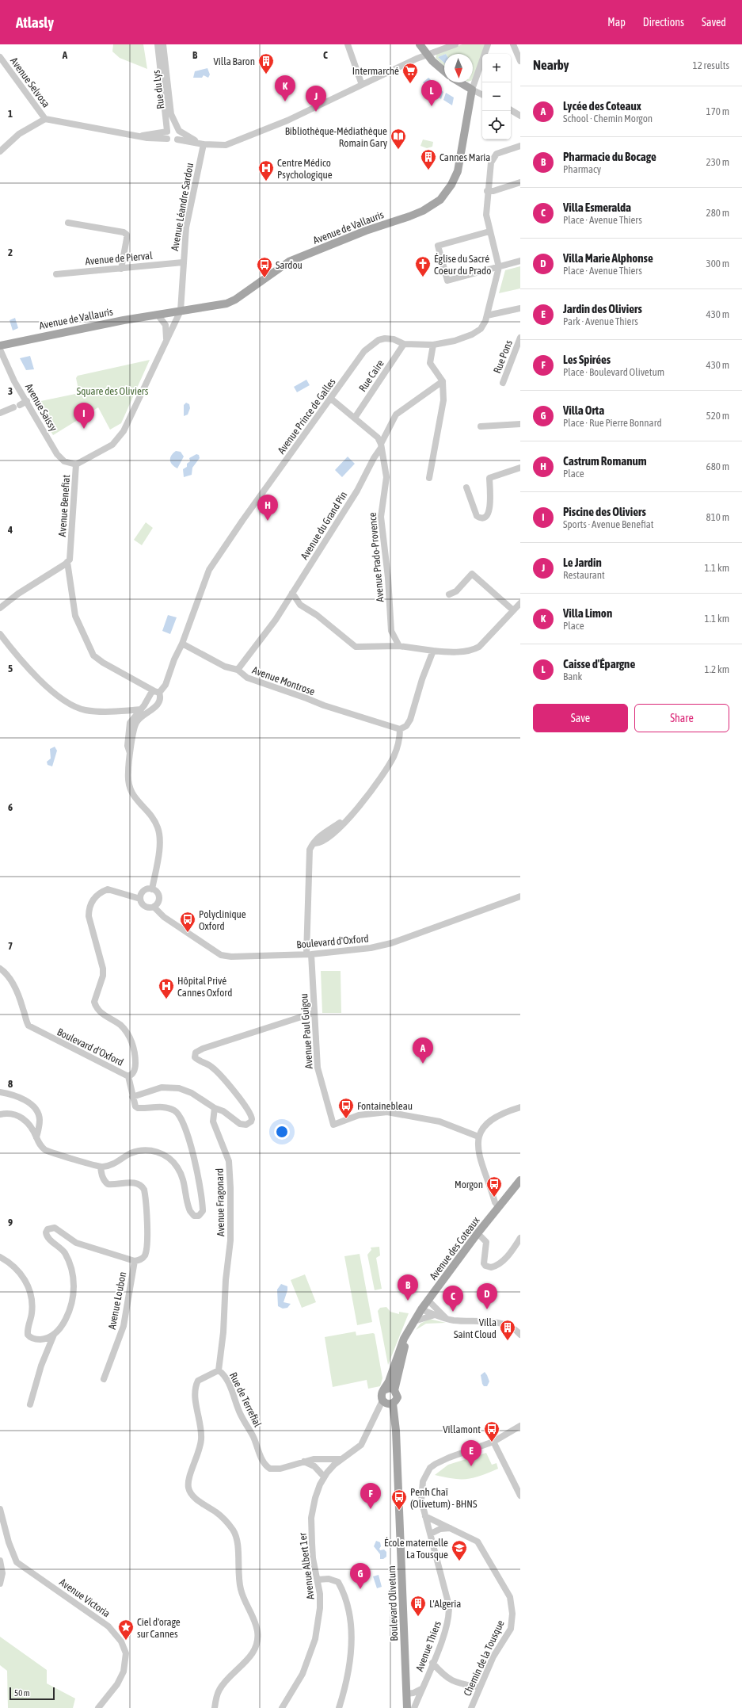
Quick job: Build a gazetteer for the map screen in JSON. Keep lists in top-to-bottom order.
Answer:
{
  "streets": {
    "main road": ["Avenue de Vallauris", "Avenue des Coteaux", "Boulevard Olivetum"],
    "street": [
      "Avenue Selvosa",
      "Rue du Lys",
      "Avenue Léandre Sardou",
      "Avenue de Pierval",
      "Rue Pons",
      "Rue Caire",
      "Avenue Saissy",
      "Avenue Prince de Galles",
      "Avenue Benefiat",
      "Avenue du Grand Pin",
      "Avenue Prado-Provence",
      "Avenue Montrose",
      "Boulevard d'Oxford",
      "Avenue Paul Guigou",
      "Avenue Fragonard",
      "Avenue Loubon",
      "Rue de Terrefial",
      "Avenue Albert 1er",
      "Avenue Victoria",
      "Avenue Thiers",
      "Chemin de la Tousque"
    ]
  },
  "crossings": [
    ["Avenue Léandre Sardou", "Avenue de Vallauris"],
    ["Avenue Léandre Sardou", "Avenue de Pierval"],
    ["Avenue Léandre Sardou", "Avenue Benefiat"],
    ["Avenue de Vallauris", "Avenue Benefiat"],
    ["Rue Caire", "Avenue Prince de Galles"],
    ["Avenue Saissy", "Avenue Benefiat"],
    ["Avenue Prince de Galles", "Avenue Montrose"],
    ["Avenue du Grand Pin", "Avenue Prado-Provence"],
    ["Avenue du Grand Pin", "Avenue Montrose"],
    ["Avenue Montrose", "Avenue Paul Guigou"],
    ["Boulevard d'Oxford", "Avenue Paul Guigou"],
    ["Avenue Fragonard", "Rue de Terrefial"],
    ["Avenue des Coteaux", "Avenue Albert 1er"],
    ["Avenue des Coteaux", "Boulevard Olivetum"],
    ["Rue de Terrefial", "Avenue Albert 1er"],
    ["Avenue Albert 1er", "Boulevard Olivetum"],
    ["Avenue Thiers", "Chemin de la Tousque"]
  ],
  "parks": ["Square des Oliviers"],
  "places": {
    "building": [
      "Villa Baron",
      "Cannes Maria",
      "Villa Saint Cloud",
      "L'Algeria"
    ],
    "supermarket": ["Intermarché"],
    "library": ["Bibliothèque-Médiathèque Romain Gary"],
    "hospital": ["Centre Médico Psychologique", "Hôpital Privé Cannes Oxford"],
    "church": ["Église du Sacré Coeur du Prado"],
    "bus stop": [
      "Sardou",
      "Polyclinique Oxford",
      "Fontainebleau",
      "Morgon",
      "Villamont",
      "Penh Chaï (Olivetum) - BHNS"
    ],
    "school or university": ["École maternelle La Tousque"],
    "place": ["Ciel d'orage sur Cannes"]
  },
  "scale_bar": "50 m",
  "north": "bottom",
  "page": {
    "header": "Atlasly",
    "nav": ["Map", "Directions", "Saved"],
    "heading": ["Nearby", "12 results"],
    "map_buttons": ["+", "−"],
    "pins": [
      "K",
      "L",
      "J",
      "I",
      "H",
      "A",
      "B",
      "D",
      "C",
      "E",
      "F",
      "G"
    ],
    "list": [
      {
        "mark": "A",
        "name": "Lycée des Coteaux",
        "note": "School · Chemin Morgon",
        "value": "170 m"
      },
      {
        "mark": "B",
        "name": "Pharmacie du Bocage",
        "note": "Pharmacy",
        "value": "230 m"
      },
      {
        "mark": "C",
        "name": "Villa Esmeralda",
        "note": "Place · Avenue Thiers",
        "value": "280 m"
      },
      {
        "mark": "D",
        "name": "Villa Marie Alphonse",
        "note": "Place · Avenue Thiers",
        "value": "300 m"
      },
      {
        "mark": "E",
        "name": "Jardin des Oliviers",
        "note": "Park · Avenue Thiers",
        "value": "430 m"
      },
      {
        "mark": "F",
        "name": "Les Spirées",
        "note": "Place · Boulevard Olivetum",
        "value": "430 m"
      },
      {
        "mark": "G",
        "name": "Villa Orta",
        "note": "Place · Rue Pierre Bonnard",
        "value": "520 m"
      },
      {
        "mark": "H",
        "name": "Castrum Romanum",
        "note": "Place",
        "value": "680 m"
      },
      {
        "mark": "I",
        "name": "Piscine des Oliviers",
        "note": "Sports · Avenue Benefiat",
        "value": "810 m"
      },
      {
        "mark": "J",
        "name": "Le Jardin",
        "note": "Restaurant",
        "value": "1.1 km"
      },
      {
        "mark": "K",
        "name": "Villa Limon",
        "note": "Place",
        "value": "1.1 km"
      },
      {
        "mark": "L",
        "name": "Caisse d'Épargne",
        "note": "Bank",
        "value": "1.2 km"
      }
    ],
    "buttons": ["Save", "Share"],
    "scale": "50 m"
  },
  "grid": {
    "columns": ["A", "B", "C"],
    "rows": [
      "1",
      "2",
      "3",
      "4",
      "5",
      "6",
      "7",
      "8",
      "9"
    ]
  }
}
